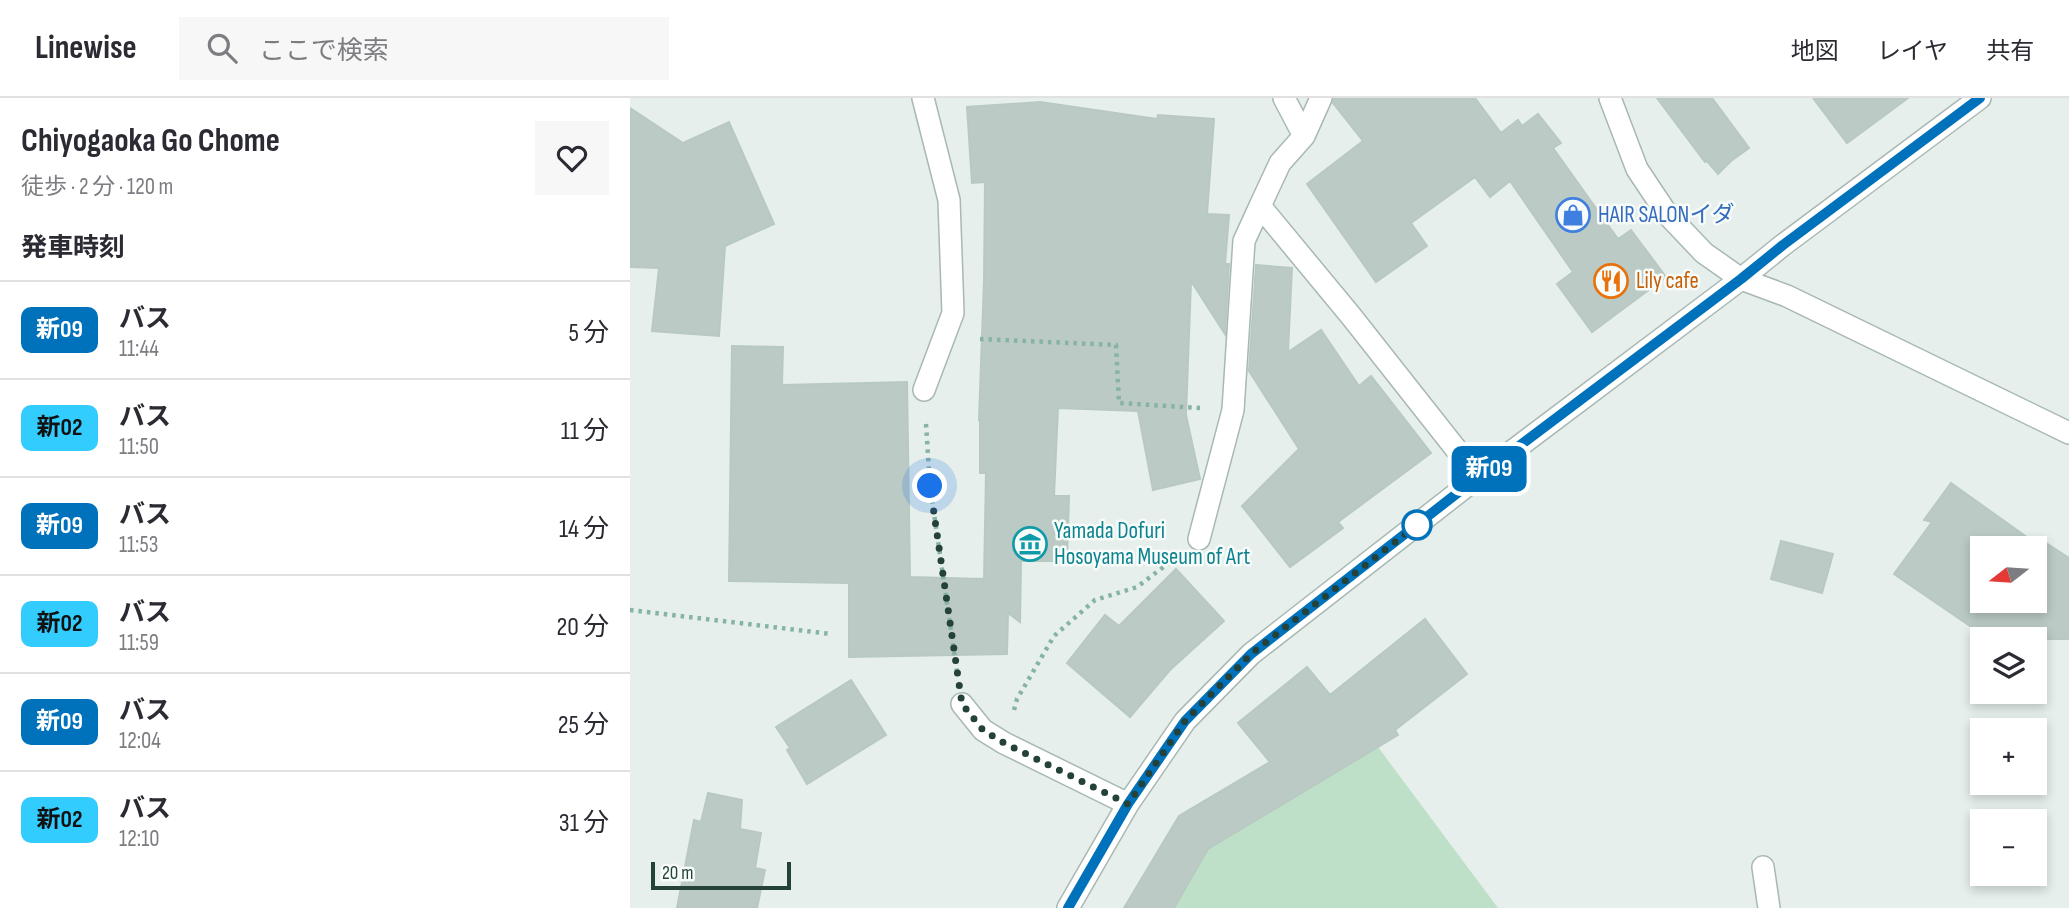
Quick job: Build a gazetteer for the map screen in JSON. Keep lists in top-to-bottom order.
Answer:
{
  "places": {
    "shop": ["HAIR SALONイダ"],
    "restaurant": ["Lily cafe"],
    "museum": ["Yamada Dofuri Hosoyama Museum of Art"]
  },
  "lines": ["bus line 新09"],
  "scale_bar": "20 m",
  "north": "left",
  "page": {
    "header": "Linewise",
    "search": "ここで検索",
    "nav": ["地図", "レイヤ", "共有"],
    "heading": [
      ["Chiyogaoka Go Chome", "徒歩 · 2 分 · 120 m"],
      "発車時刻"
    ],
    "on_map": "新09",
    "list": [
      {
        "mark": "新09",
        "name": "バス",
        "note": "11:44",
        "value": "5 分"
      },
      {
        "mark": "新02",
        "name": "バス",
        "note": "11:50",
        "value": "11 分"
      },
      {
        "mark": "新09",
        "name": "バス",
        "note": "11:53",
        "value": "14 分"
      },
      {
        "mark": "新02",
        "name": "バス",
        "note": "11:59",
        "value": "20 分"
      },
      {
        "mark": "新09",
        "name": "バス",
        "note": "12:04",
        "value": "25 分"
      },
      {
        "mark": "新02",
        "name": "バス",
        "note": "12:10",
        "value": "31 分"
      }
    ],
    "map_buttons": ["+", "−"],
    "scale": "20 m"
  }
}
